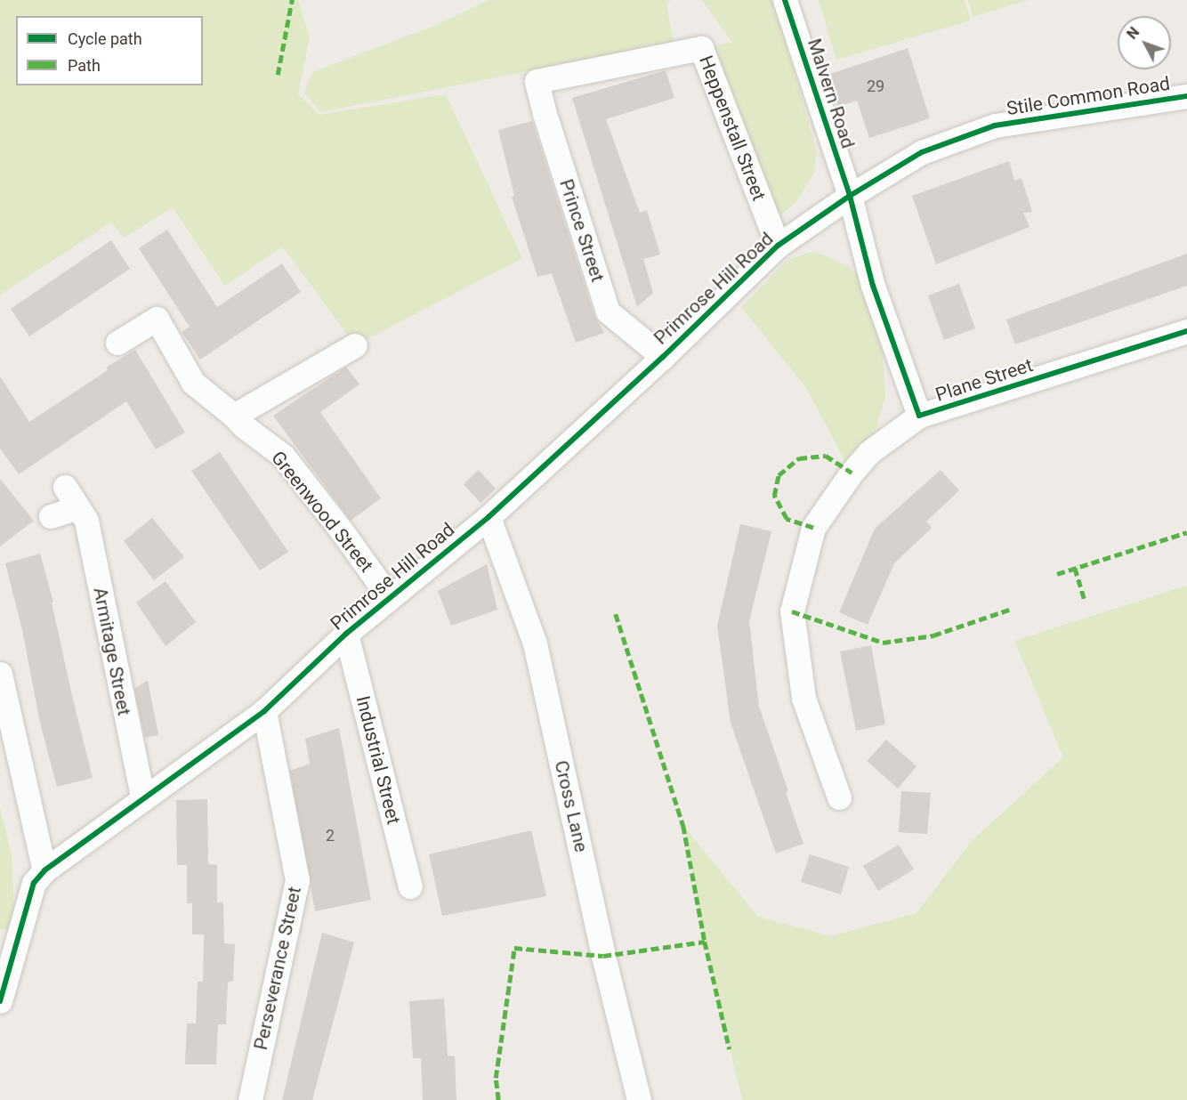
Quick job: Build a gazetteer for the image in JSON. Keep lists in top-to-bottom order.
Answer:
{
  "streets": {
    "street": [
      "Malvern Road",
      "Stile Common Road",
      "Heppenstall Street",
      "Prince Street",
      "Primrose Hill Road",
      "Plane Street",
      "Greenwood Street",
      "Armitage Street",
      "Industrial Street",
      "Cross Lane",
      "Perseverance Street"
    ]
  },
  "crossings": [
    ["Malvern Road", "Stile Common Road"],
    ["Malvern Road", "Primrose Hill Road"],
    ["Malvern Road", "Plane Street"],
    ["Stile Common Road", "Primrose Hill Road"],
    ["Stile Common Road", "Plane Street"],
    ["Heppenstall Street", "Prince Street"],
    ["Heppenstall Street", "Primrose Hill Road"],
    ["Prince Street", "Primrose Hill Road"],
    ["Primrose Hill Road", "Plane Street"],
    ["Primrose Hill Road", "Greenwood Street"],
    ["Primrose Hill Road", "Armitage Street"],
    ["Primrose Hill Road", "Industrial Street"],
    ["Primrose Hill Road", "Cross Lane"],
    ["Primrose Hill Road", "Perseverance Street"]
  ],
  "house_numbers": ["29", "2"],
  "legend": ["Cycle path", "Path"],
  "north": "top left"
}
